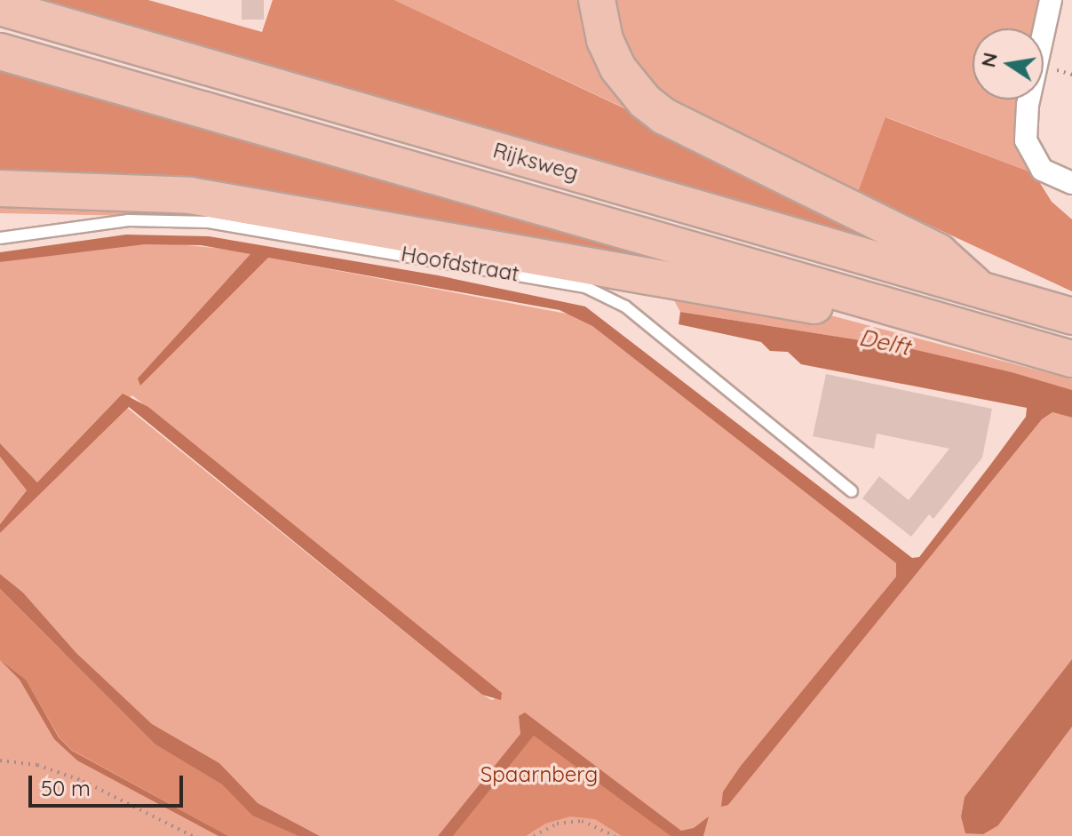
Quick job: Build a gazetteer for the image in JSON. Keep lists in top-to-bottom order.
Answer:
{
  "streets": {
    "main road": ["Rijksweg"],
    "lane": ["Hoofdstraat"]
  },
  "water": ["Delft"],
  "parks": ["Spaarnberg"],
  "scale_bar": "50 m",
  "north": "left"
}
